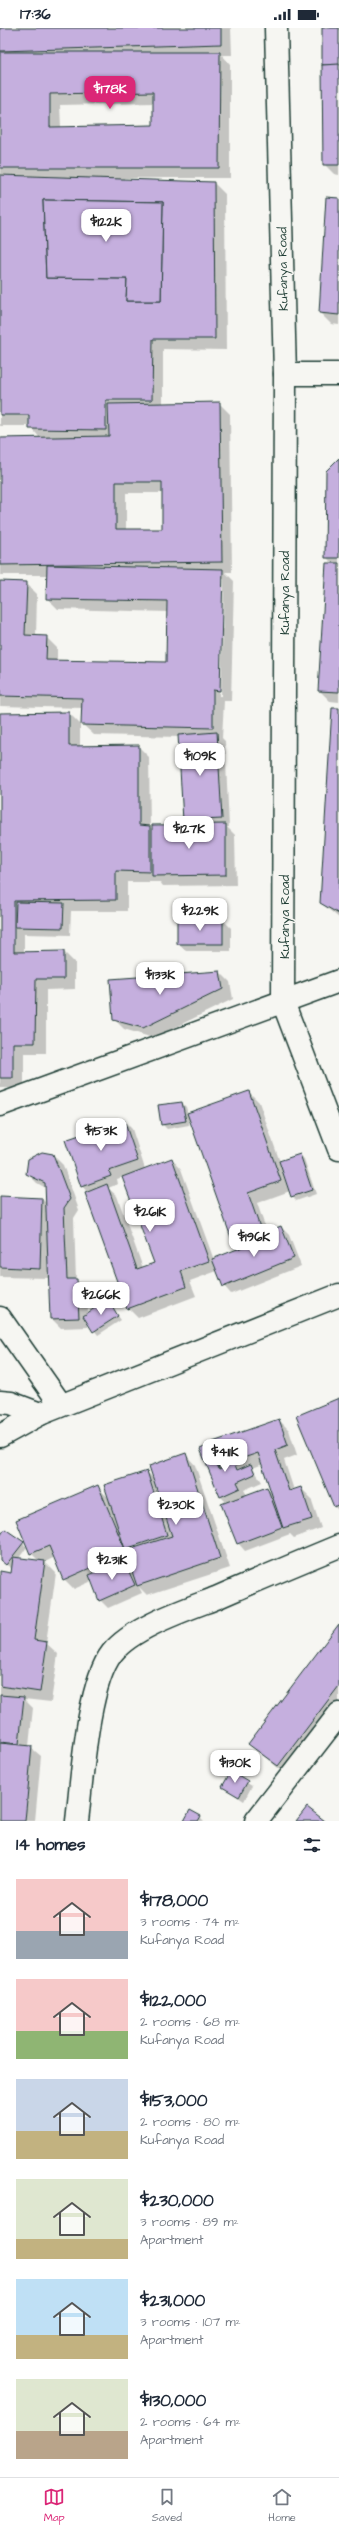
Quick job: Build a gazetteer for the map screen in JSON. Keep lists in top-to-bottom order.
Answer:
{
  "streets": {
    "street": ["Kufanya Road"]
  },
  "page": {
    "status": "17:36",
    "price": [
      "$178K",
      "$122K",
      "$109K",
      "$127K",
      "$229K",
      "$133K",
      "$153K",
      "$261K",
      "$196K",
      "$266K",
      "$411K",
      "$230K",
      "$231K",
      "$130K"
    ],
    "heading": "14 homes",
    "list": [
      {
        "name": "$178,000",
        "note": "3 rooms · 74 m² · Kufanya Road"
      },
      {
        "name": "$122,000",
        "note": "2 rooms · 68 m² · Kufanya Road"
      },
      {
        "name": "$153,000",
        "note": "2 rooms · 80 m² · Kufanya Road"
      },
      {
        "name": "$230,000",
        "note": "3 rooms · 89 m² · Apartment"
      },
      {
        "name": "$231,000",
        "note": "3 rooms · 107 m² · Apartment"
      },
      {
        "name": "$130,000",
        "note": "2 rooms · 64 m² · Apartment"
      }
    ],
    "tabs": ["Map", "Saved", "Home"]
  }
}
